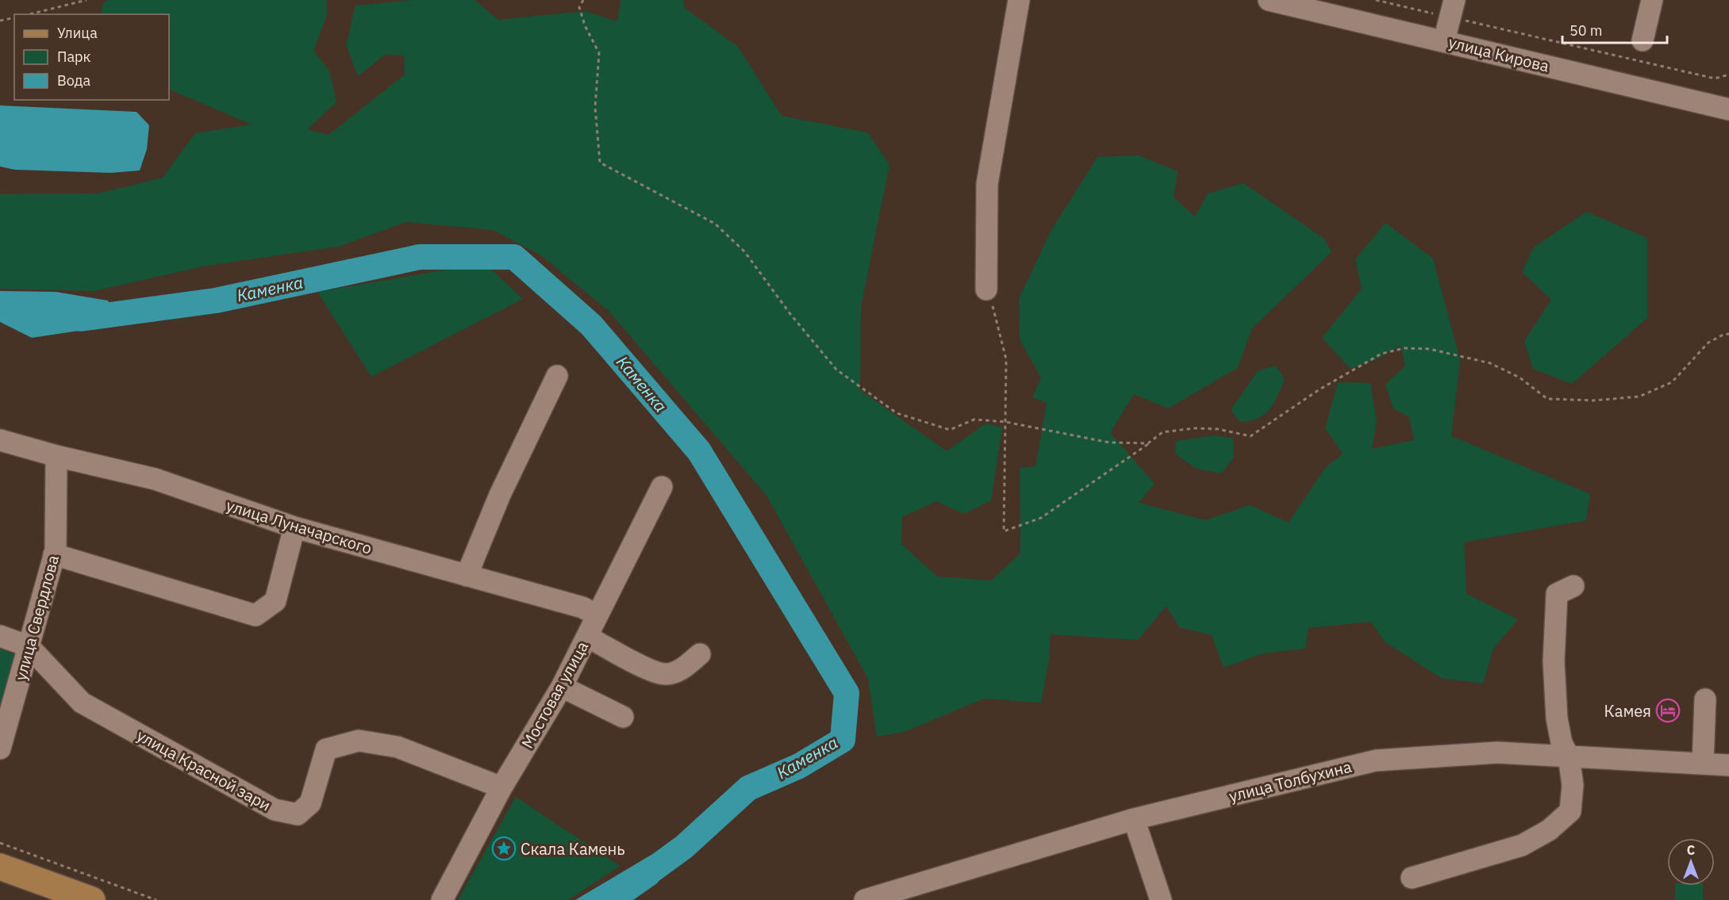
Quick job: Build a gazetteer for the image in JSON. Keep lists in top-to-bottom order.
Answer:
{
  "streets": {
    "street": [
      "улица Кирова",
      "улица Луначарского",
      "улица Свердлова",
      "Мостовая улица",
      "улица Красной зари",
      "улица Толбухина"
    ]
  },
  "crossings": [
    ["улица Луначарского", "улица Свердлова"],
    ["улица Луначарского", "Мостовая улица"],
    ["улица Свердлова", "улица Красной зари"],
    ["Мостовая улица", "улица Красной зари"]
  ],
  "water": ["Каменка"],
  "places": {
    "hotel": ["Камея"],
    "place": ["Скала Камень"]
  },
  "legend": ["Улица", "Парк", "Вода"],
  "scale_bar": "50 m",
  "north": "top"
}
